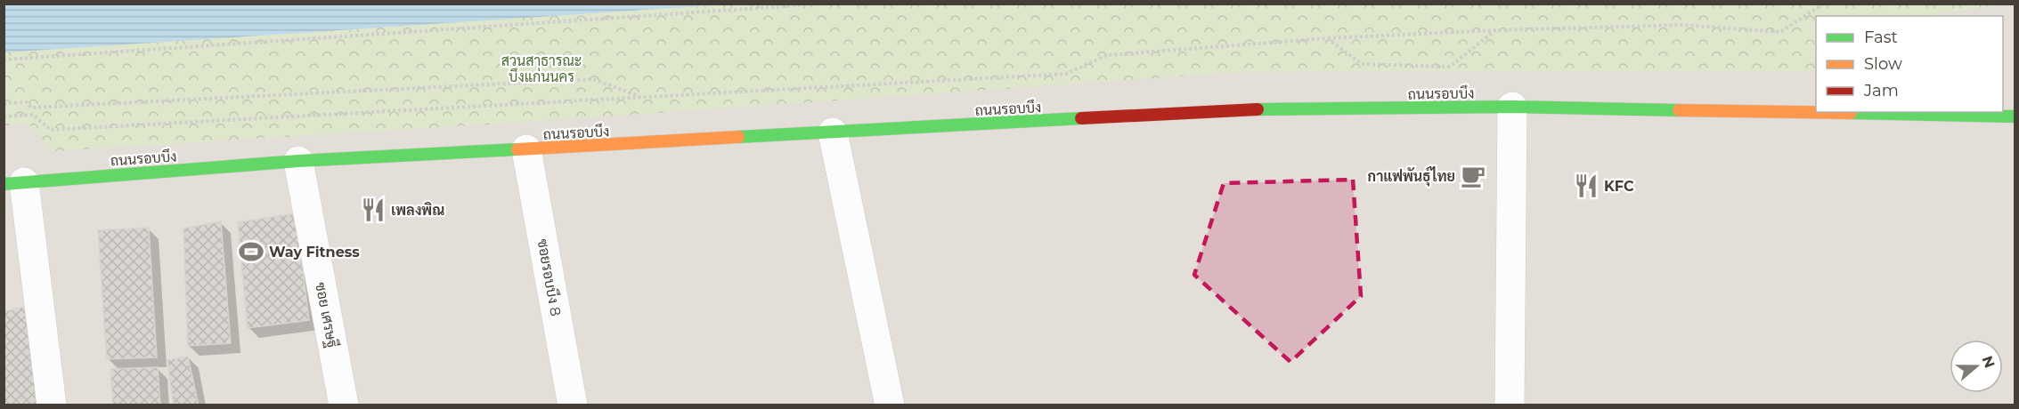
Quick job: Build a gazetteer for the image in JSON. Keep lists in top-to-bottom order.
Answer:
{
  "streets": {
    "street": ["ถนนรอบบึง", "ซอยรอบบึง 8", "ซอย เศรษฐี"]
  },
  "crossings": [
    ["ถนนรอบบึง", "ซอยรอบบึง 8"],
    ["ถนนรอบบึง", "ซอย เศรษฐี"]
  ],
  "parks": ["สวนสาธารณะ บึงแก่นนคร"],
  "places": {
    "cafe": ["กาแฟพันธุ์ไทย"],
    "restaurant": ["KFC", "เพลงพิณ"],
    "sports": ["Way Fitness"]
  },
  "legend": ["Fast", "Slow", "Jam"],
  "north": "right"
}
